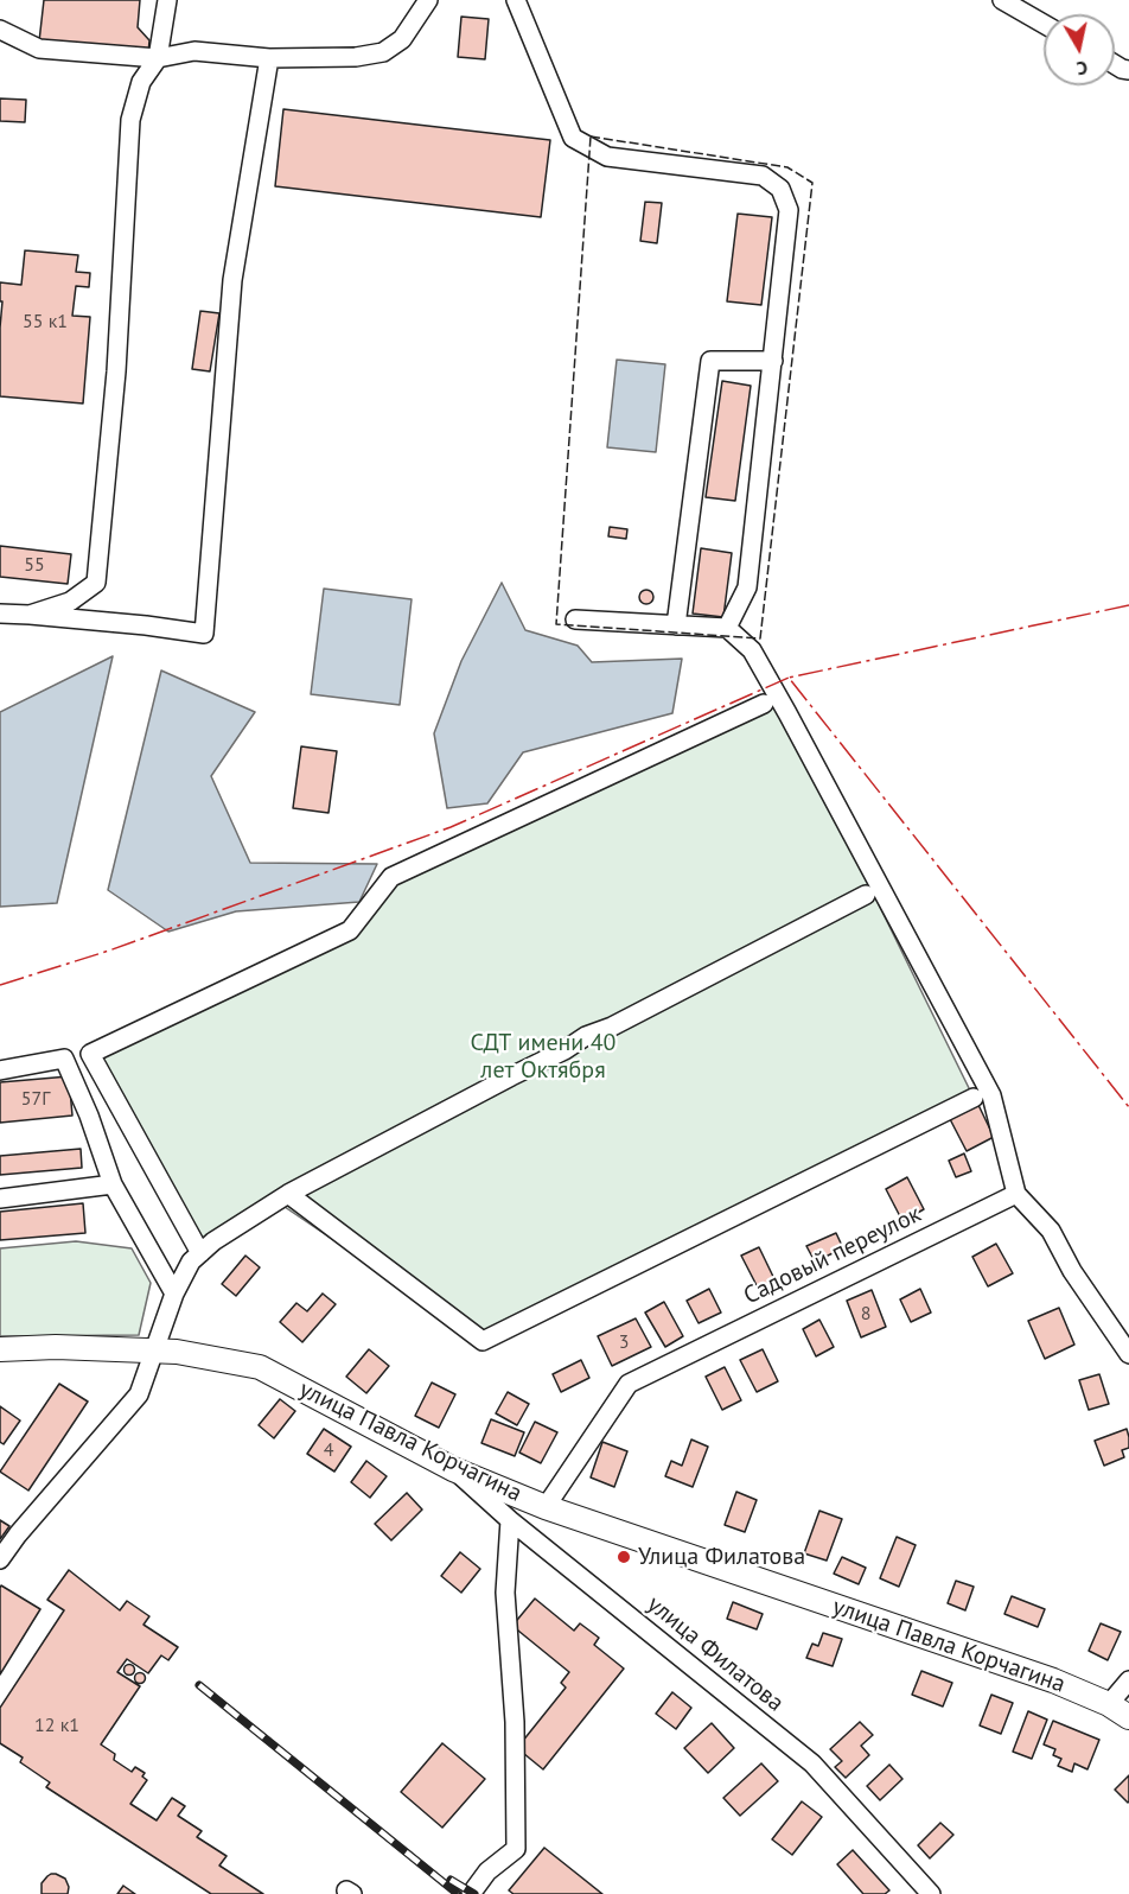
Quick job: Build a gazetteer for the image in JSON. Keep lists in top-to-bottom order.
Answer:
{
  "streets": {
    "main road": ["улица Павла Корчагина"],
    "street": ["Садовый переулок", "улица Филатова"]
  },
  "crossings": [
    ["Садовый переулок", "улица Павла Корчагина"],
    ["Садовый переулок", "улица Филатова"],
    ["улица Павла Корчагина", "улица Филатова"]
  ],
  "parks": ["СДТ имени 40 лет Октября"],
  "places": ["Улица Филатова"],
  "house_numbers": [
    "55 к1",
    "55",
    "57Г",
    "8",
    "3",
    "4",
    "12 к1"
  ],
  "north": "bottom"
}
